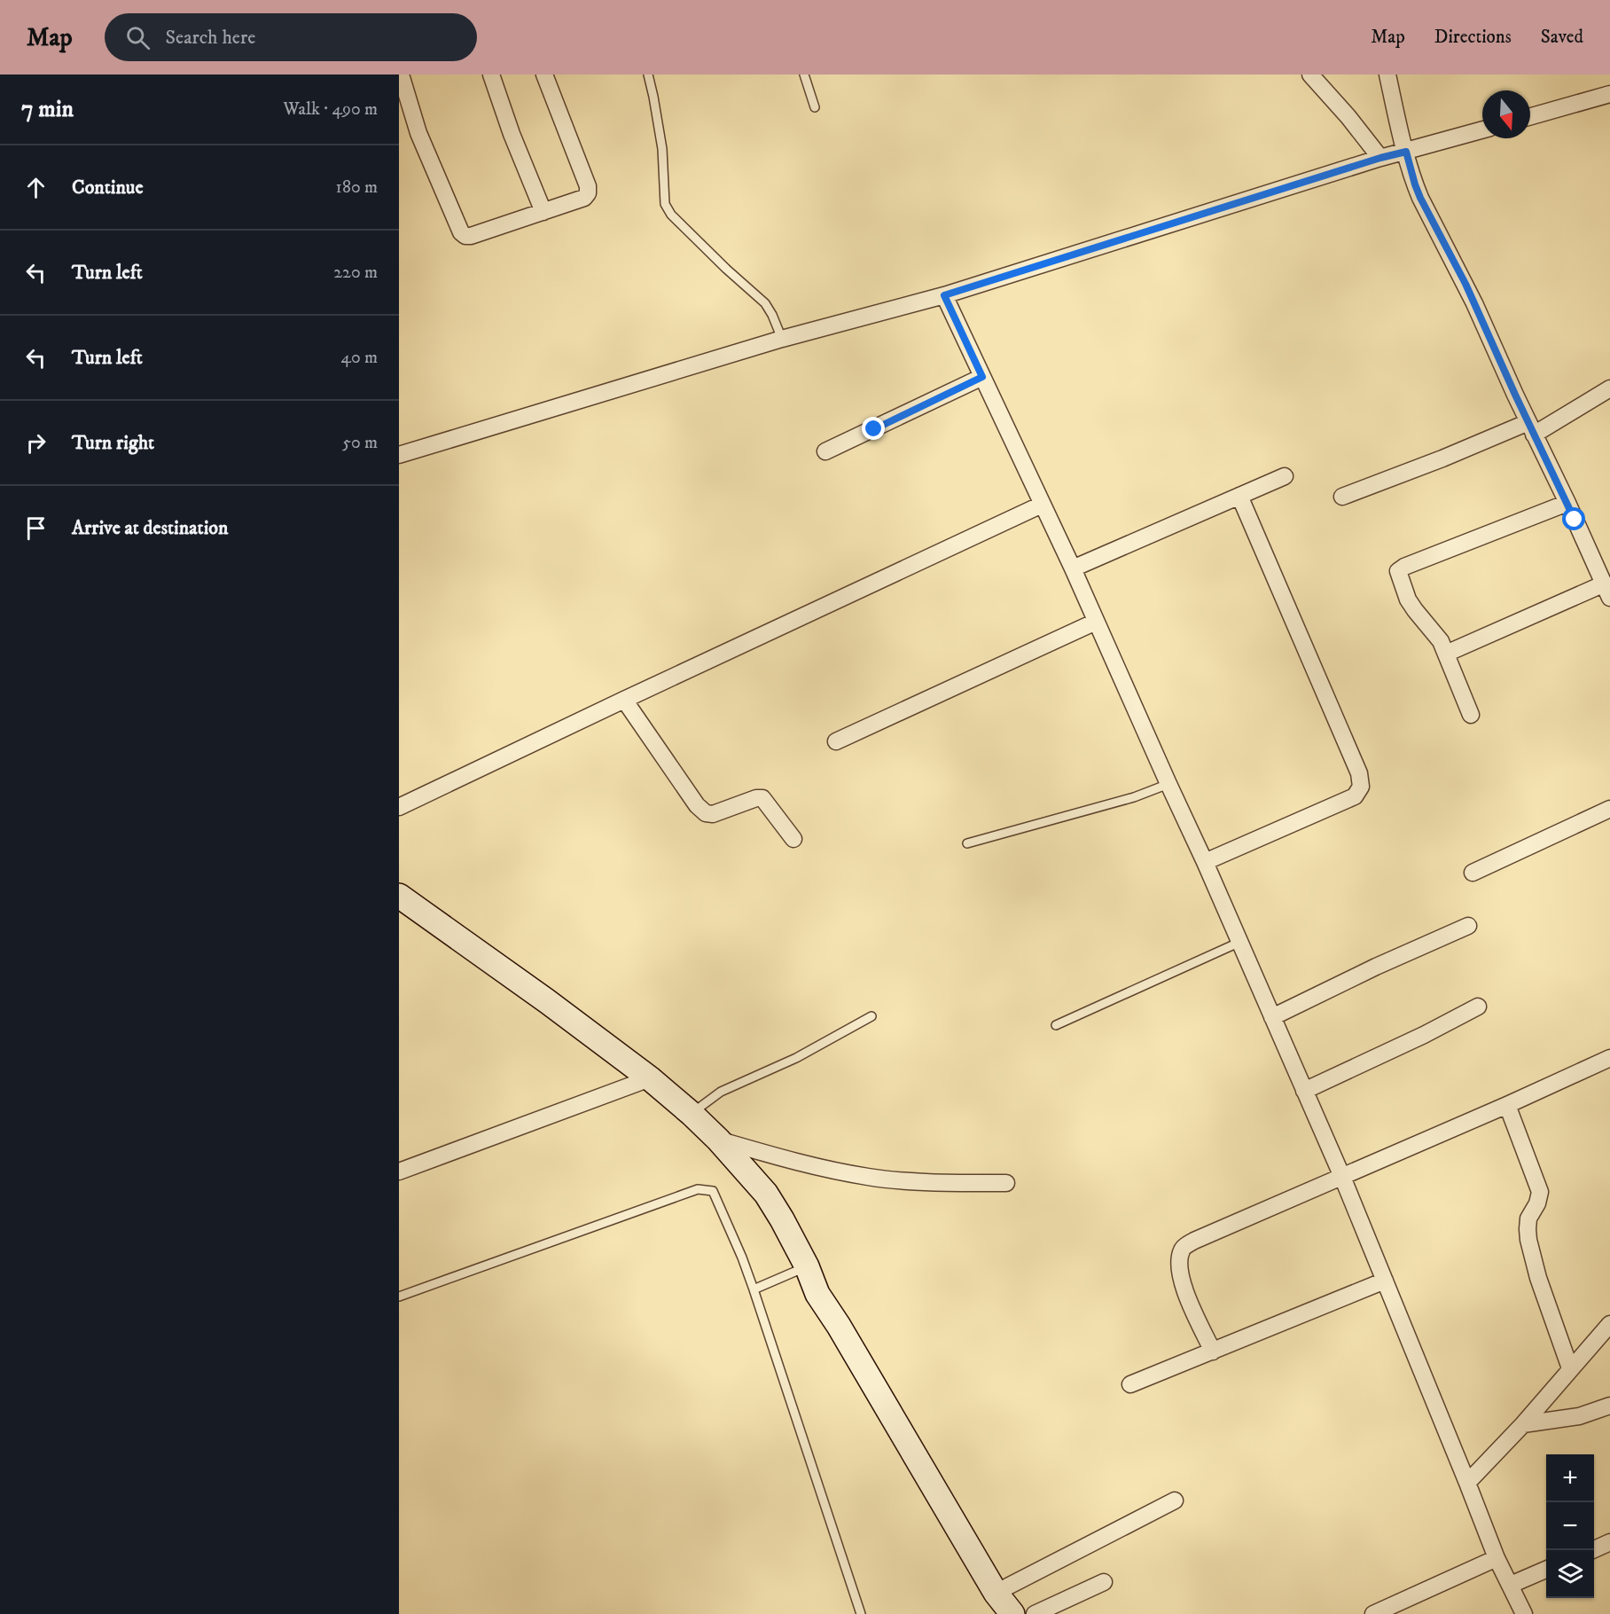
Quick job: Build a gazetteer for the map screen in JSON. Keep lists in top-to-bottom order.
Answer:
{
  "north": "bottom",
  "page": {
    "header": "Map",
    "search": "Search here",
    "nav": ["Map", "Directions", "Saved"],
    "heading": ["7 min", "Walk · 490 m"],
    "list": [
      ["Continue", "180 m"],
      ["Turn left", "220 m"],
      ["Turn left", "40 m"],
      ["Turn right", "50 m"],
      "Arrive at destination"
    ],
    "map_buttons": ["+", "−"]
  }
}
